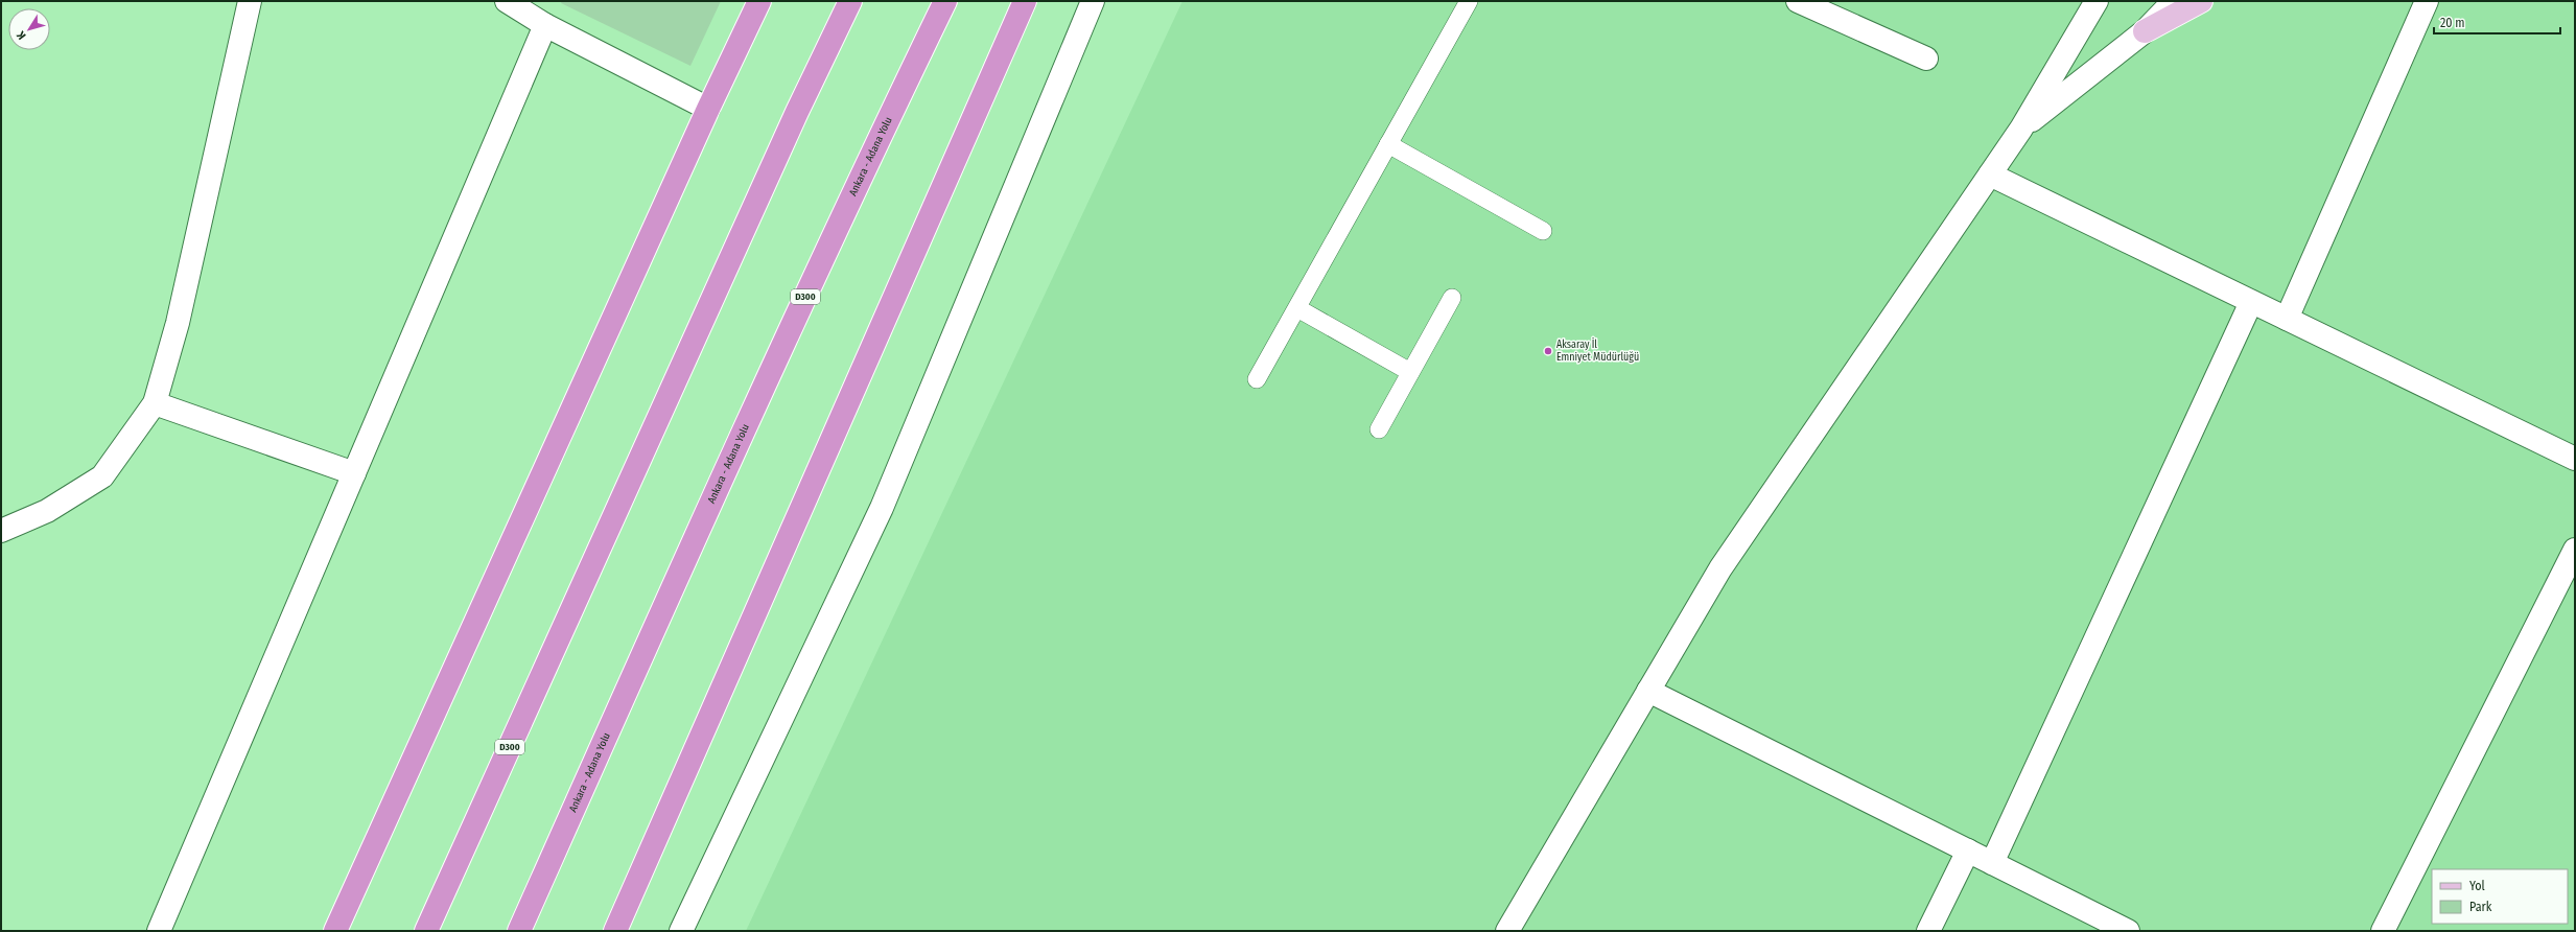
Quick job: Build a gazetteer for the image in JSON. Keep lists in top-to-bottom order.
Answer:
{
  "streets": {
    "highway": ["Ankara - Adana Yolu", "D300"]
  },
  "places": ["Aksaray İl Emniyet Müdürlüğü"],
  "legend": ["Yol", "Park"],
  "scale_bar": "20 m",
  "north": "bottom left"
}
